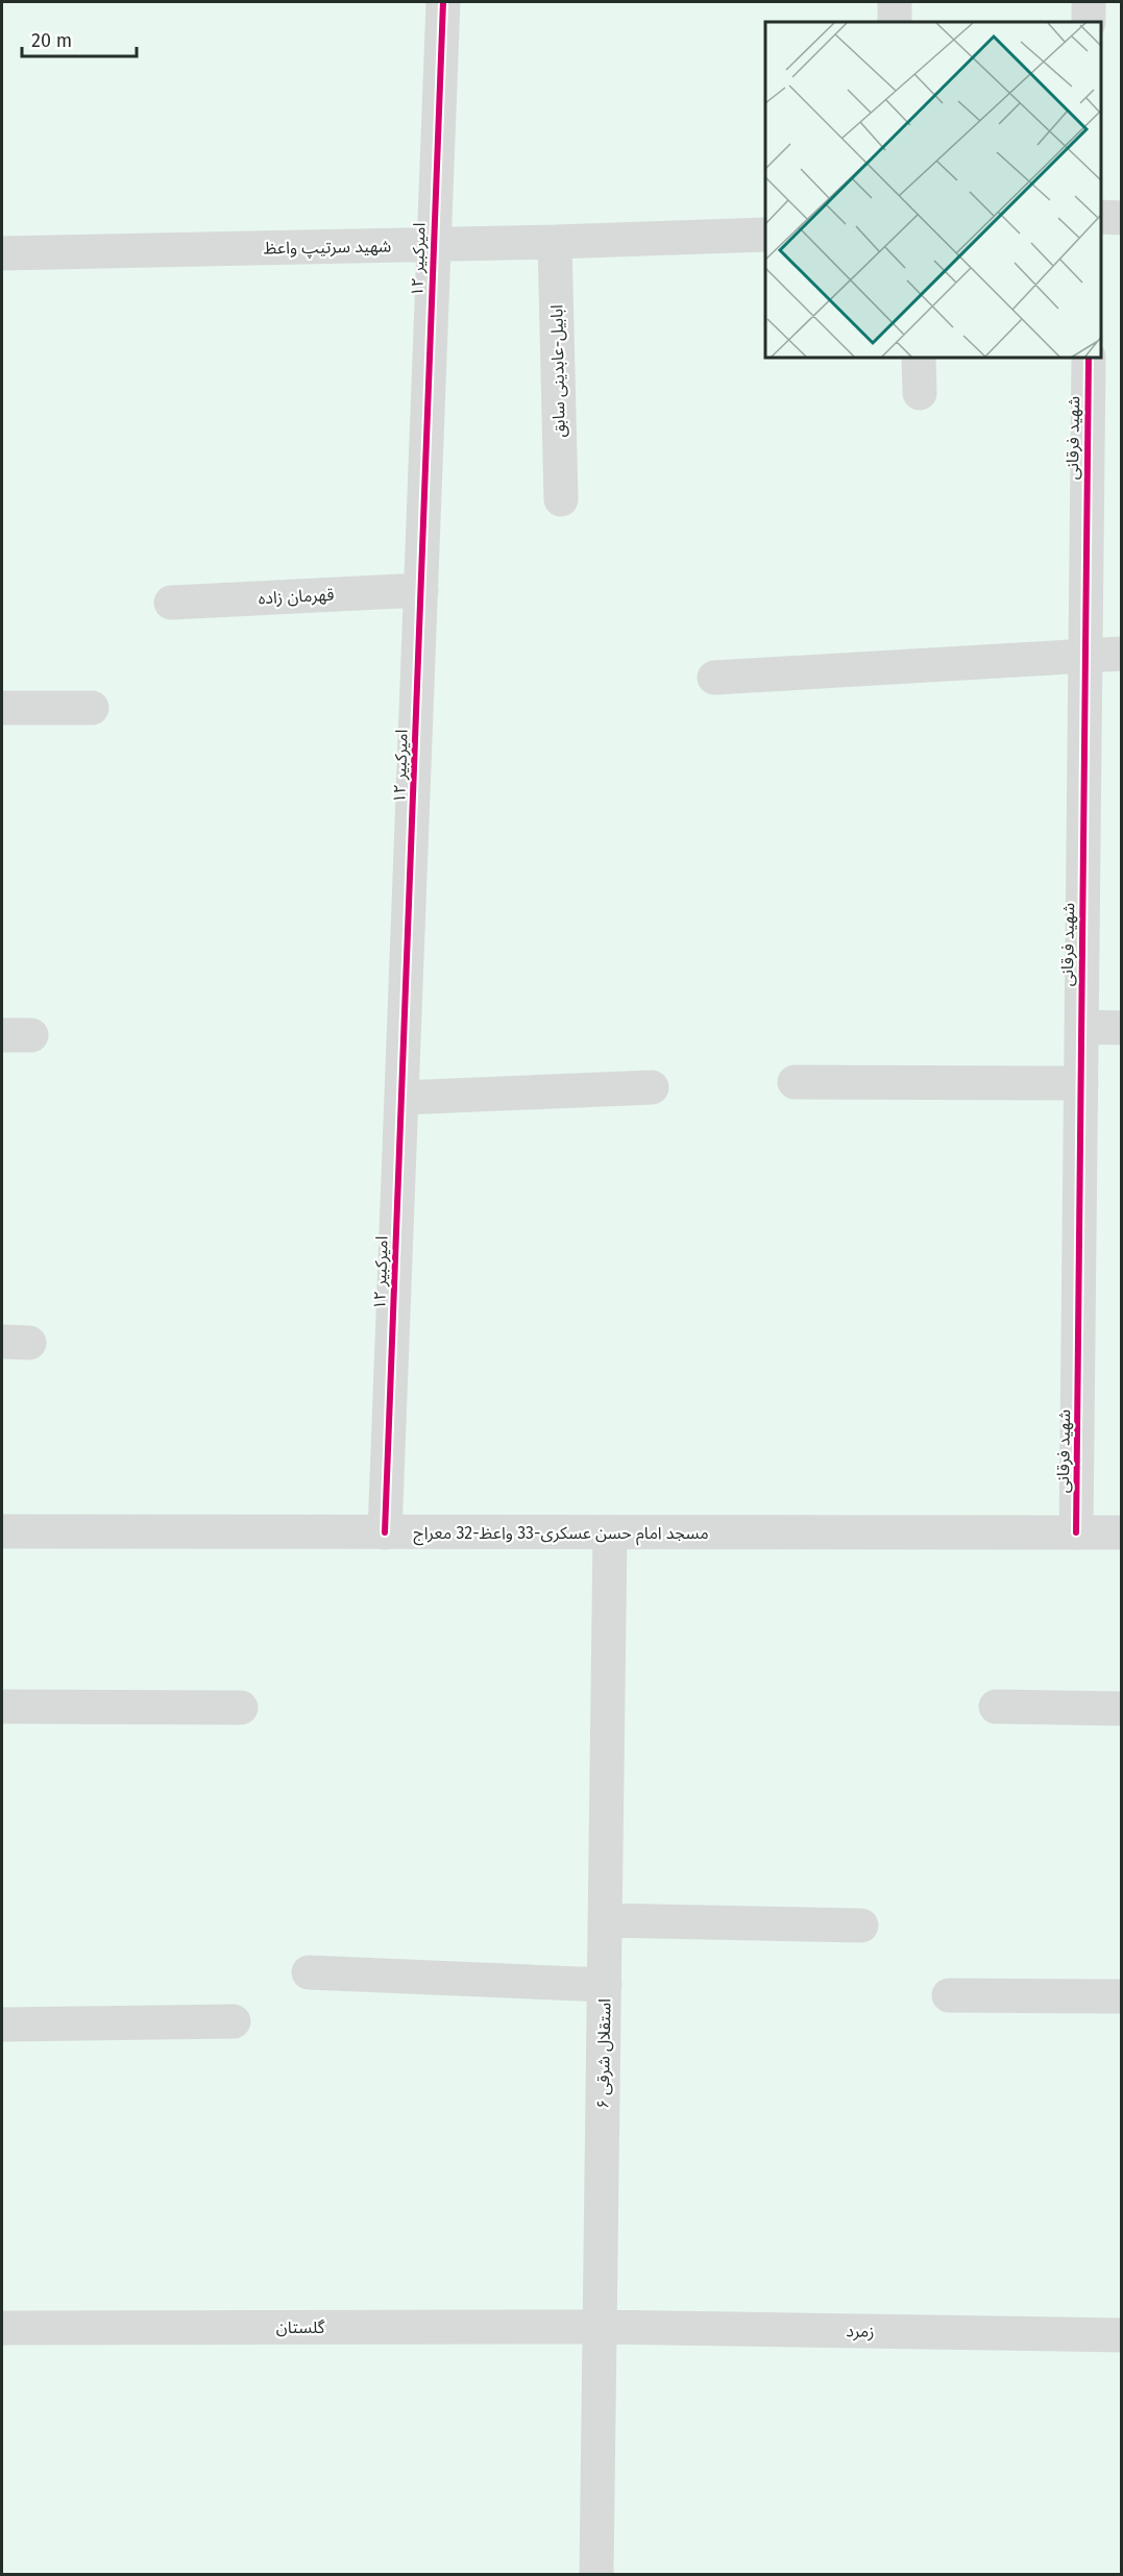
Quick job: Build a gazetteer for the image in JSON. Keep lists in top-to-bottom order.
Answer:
{
  "streets": {
    "street": [
      "شهید سرتیپ واعظ",
      "امیرکبیر ۱۲",
      "ابابیل-عابدینی سابق",
      "شهید فرقانی",
      "قهرمان زاده",
      "مسجد امام حسن عسکری-33 واعظ-32 معراج",
      "استقلال شرقی ۶",
      "گلستان",
      "زمرد"
    ]
  },
  "crossings": [
    ["شهید سرتیپ واعظ", "امیرکبیر ۱۲"],
    ["شهید سرتیپ واعظ", "ابابیل-عابدینی سابق"],
    ["امیرکبیر ۱۲", "قهرمان زاده"],
    ["امیرکبیر ۱۲", "مسجد امام حسن عسکری-33 واعظ-32 معراج"],
    ["شهید فرقانی", "مسجد امام حسن عسکری-33 واعظ-32 معراج"],
    ["مسجد امام حسن عسکری-33 واعظ-32 معراج", "استقلال شرقی ۶"],
    ["استقلال شرقی ۶", "گلستان"],
    ["استقلال شرقی ۶", "زمرد"],
    ["گلستان", "زمرد"]
  ],
  "scale_bar": "20 m"
}
